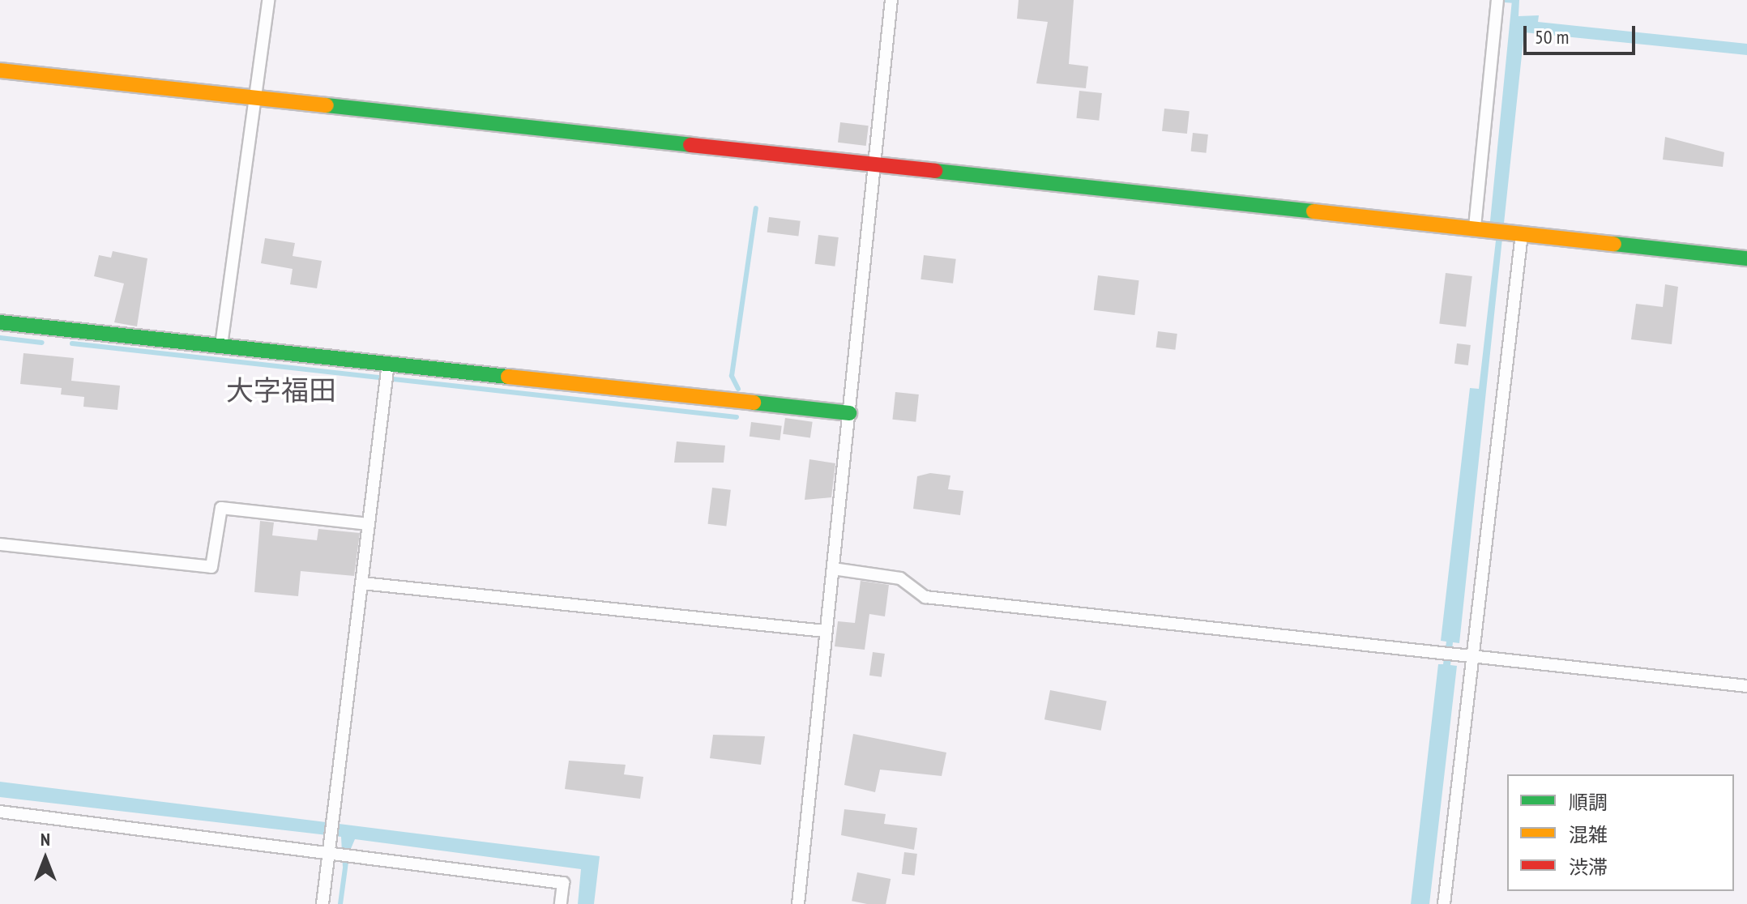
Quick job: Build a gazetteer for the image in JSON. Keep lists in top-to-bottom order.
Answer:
{
  "districts": ["大字福田"],
  "legend": ["順調", "混雑", "渋滞"],
  "scale_bar": "50 m",
  "north": "top"
}
